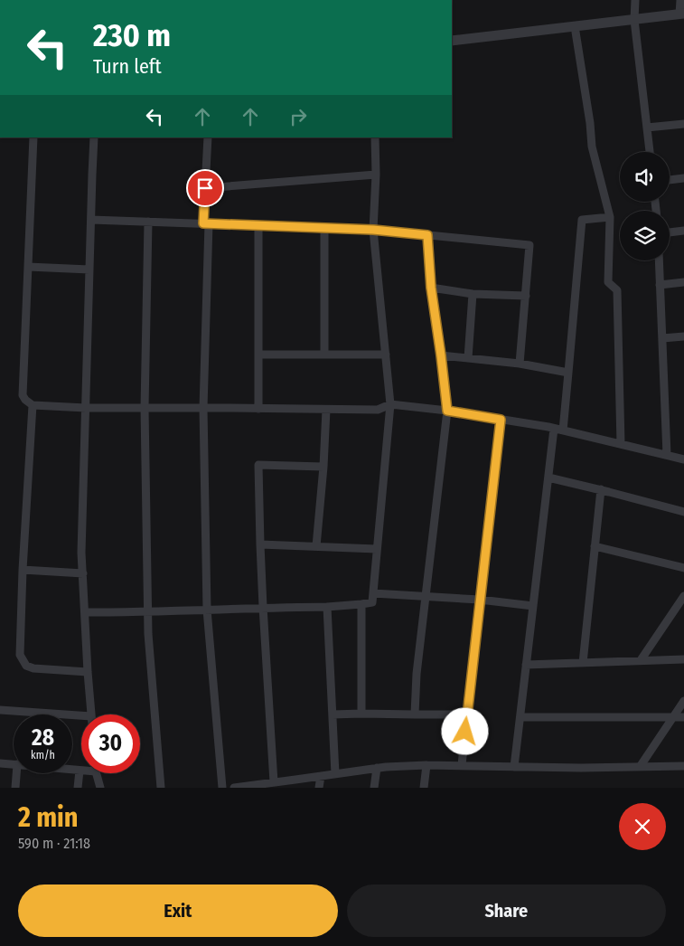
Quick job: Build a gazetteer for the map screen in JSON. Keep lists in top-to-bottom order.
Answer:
{
  "page": {
    "turn": ["230 m", "Turn left"],
    "speed": "28 km/h",
    "limit": "30",
    "heading": ["2 min", "590 m · 21:18"],
    "buttons": ["Exit", "Share"]
  }
}
